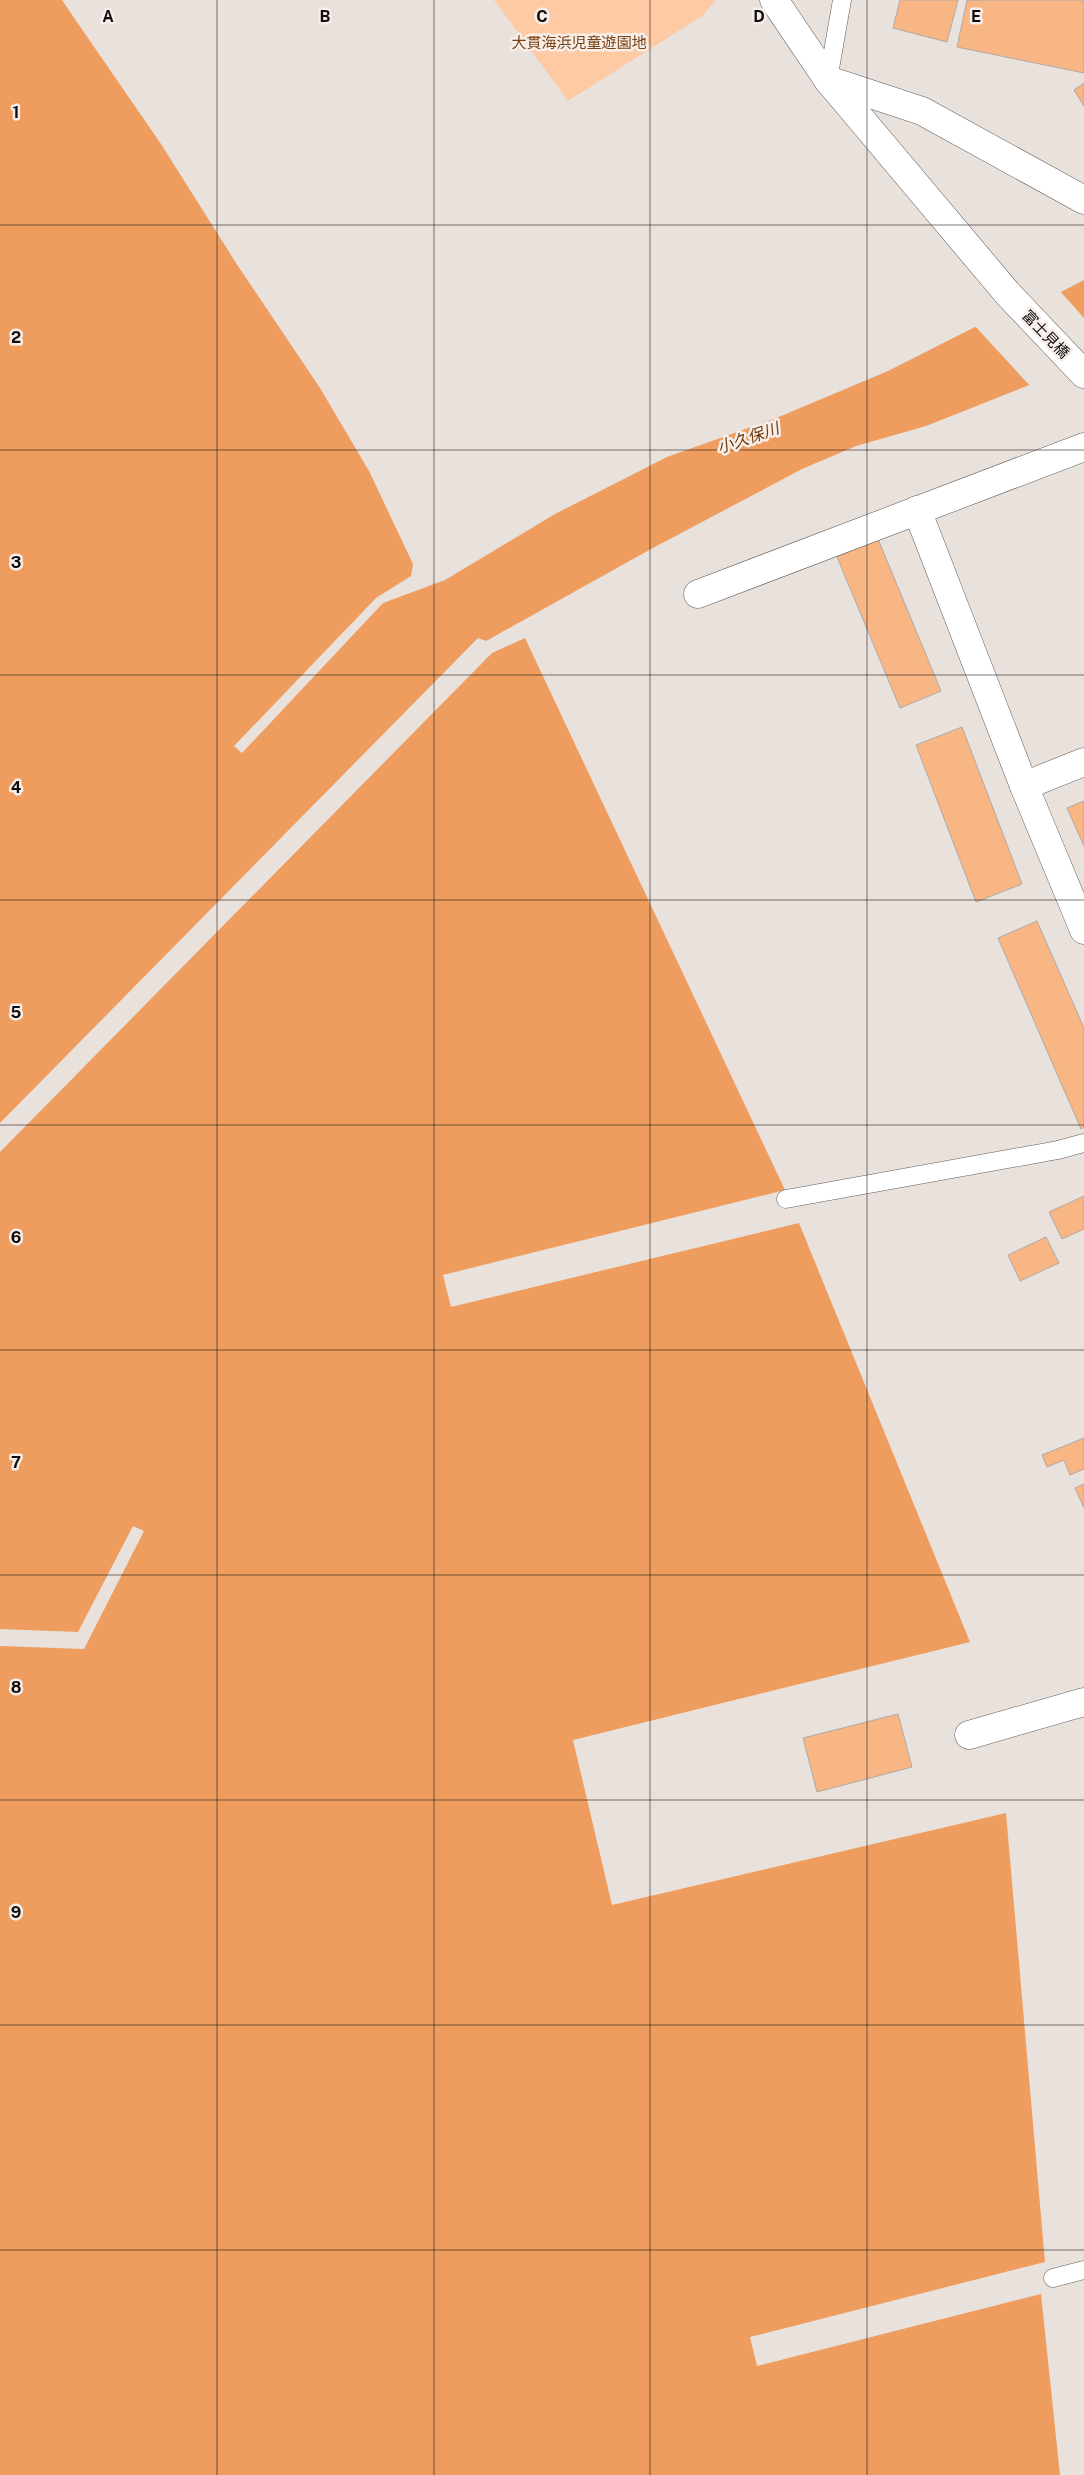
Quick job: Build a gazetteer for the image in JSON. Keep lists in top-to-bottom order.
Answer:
{
  "streets": {
    "street": ["富士見橋"]
  },
  "water": ["小久保川"],
  "parks": ["大貫海浜児童遊園地"],
  "grid": {
    "columns": [
      "A",
      "B",
      "C",
      "D",
      "E"
    ],
    "rows": [
      "1",
      "2",
      "3",
      "4",
      "5",
      "6",
      "7",
      "8",
      "9"
    ]
  }
}
